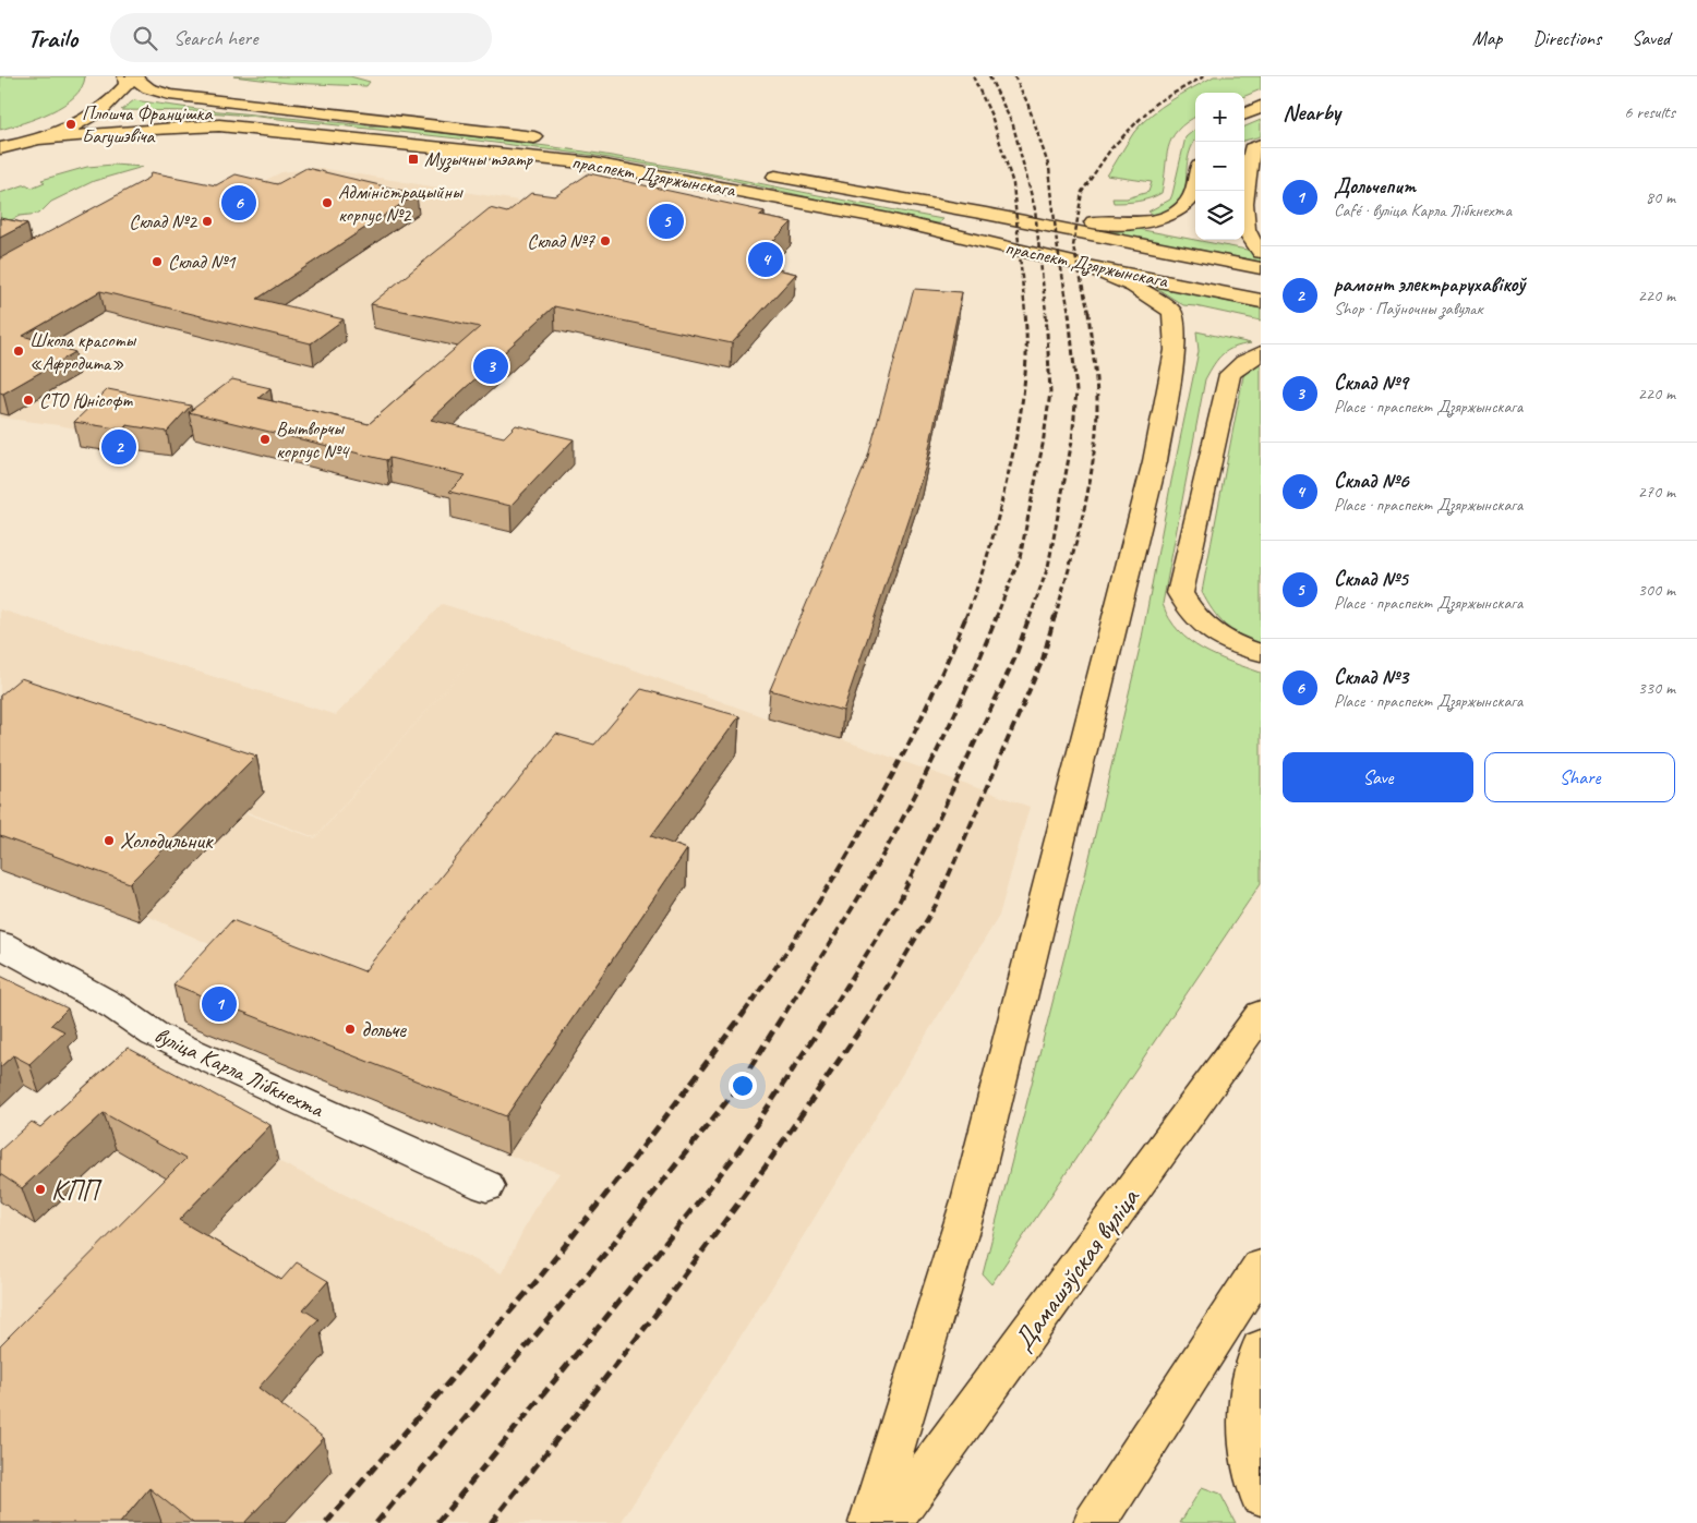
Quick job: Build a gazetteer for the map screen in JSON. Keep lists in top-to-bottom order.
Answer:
{
  "streets": {
    "main road": ["праспект Дзяржынскага", "Дамашэўская вуліца"],
    "street": ["вуліца Карла Лібкнехта"]
  },
  "places": {
    "other": [
      "Плошча Францішка Багушэвіча",
      "Адміністрацыйны корпус №2",
      "Склад №2",
      "Склад №7",
      "Склад №1",
      "Школа красоты «Афродита»",
      "СТО Юнісофт",
      "Вытворчы корпус №4",
      "Холодильник",
      "дольче",
      "КПП"
    ],
    "transit": ["Музычны тэатр"]
  },
  "page": {
    "header": "Trailo",
    "search": "Search here",
    "nav": ["Map", "Directions", "Saved"],
    "heading": ["Nearby", "6 results"],
    "map_buttons": ["+", "−"],
    "list": [
      {
        "mark": "1",
        "name": "Дольчепит",
        "note": "Café · вуліца Карла Лібкнехта",
        "value": "80 m"
      },
      {
        "mark": "2",
        "name": "рамонт электрарухавікоў",
        "note": "Shop · Паўночны завулак",
        "value": "220 m"
      },
      {
        "mark": "3",
        "name": "Склад №9",
        "note": "Place · праспект Дзяржынскага",
        "value": "220 m"
      },
      {
        "mark": "4",
        "name": "Склад №6",
        "note": "Place · праспект Дзяржынскага",
        "value": "270 m"
      },
      {
        "mark": "5",
        "name": "Склад №5",
        "note": "Place · праспект Дзяржынскага",
        "value": "300 m"
      },
      {
        "mark": "6",
        "name": "Склад №3",
        "note": "Place · праспект Дзяржынскага",
        "value": "330 m"
      }
    ],
    "pins": [
      "6",
      "5",
      "4",
      "3",
      "2",
      "1"
    ],
    "buttons": ["Save", "Share"]
  }
}
